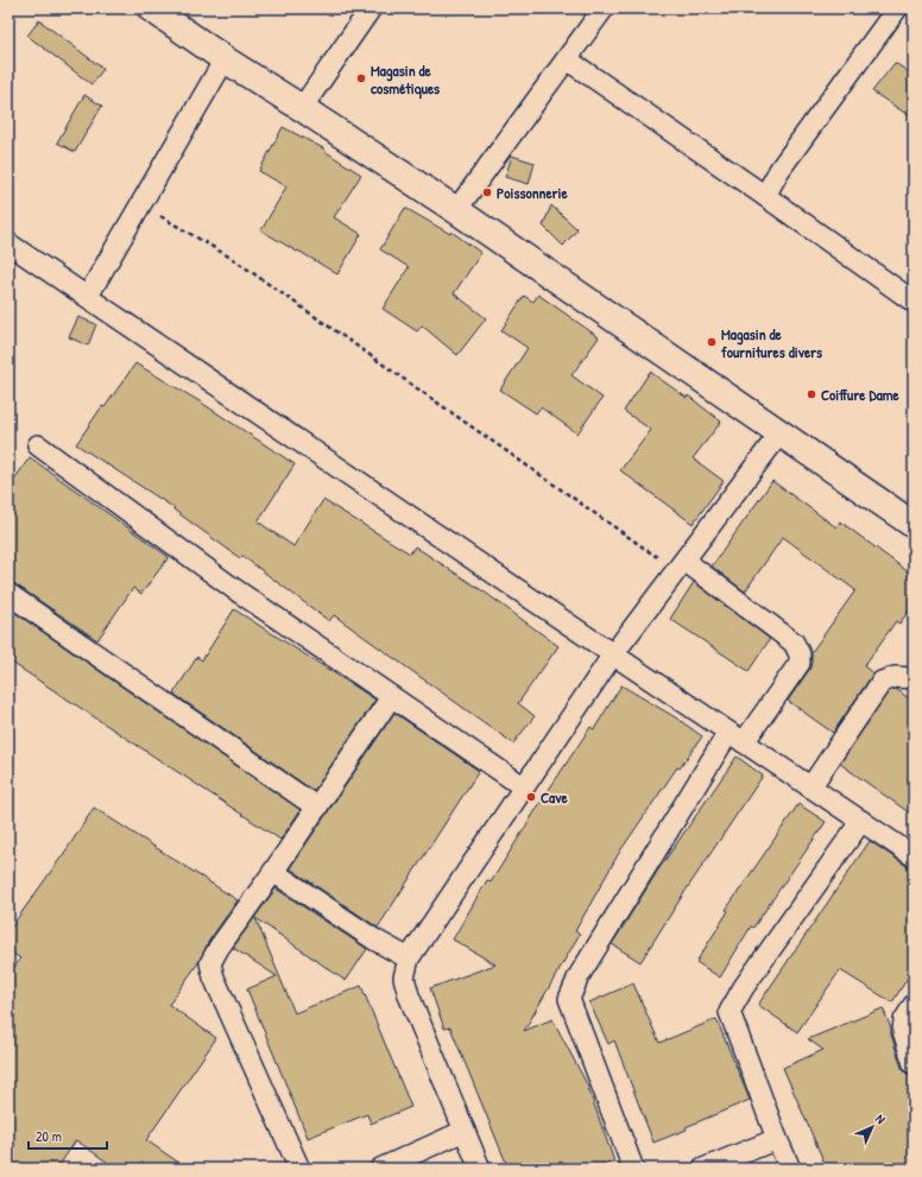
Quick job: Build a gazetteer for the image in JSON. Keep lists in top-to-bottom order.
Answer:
{
  "places": [
    "Magasin de cosmétiques",
    "Poissonnerie",
    "Magasin de fournitures divers",
    "Coiffure Dame",
    "Cave"
  ],
  "scale_bar": "20 m",
  "north": "top right"
}
